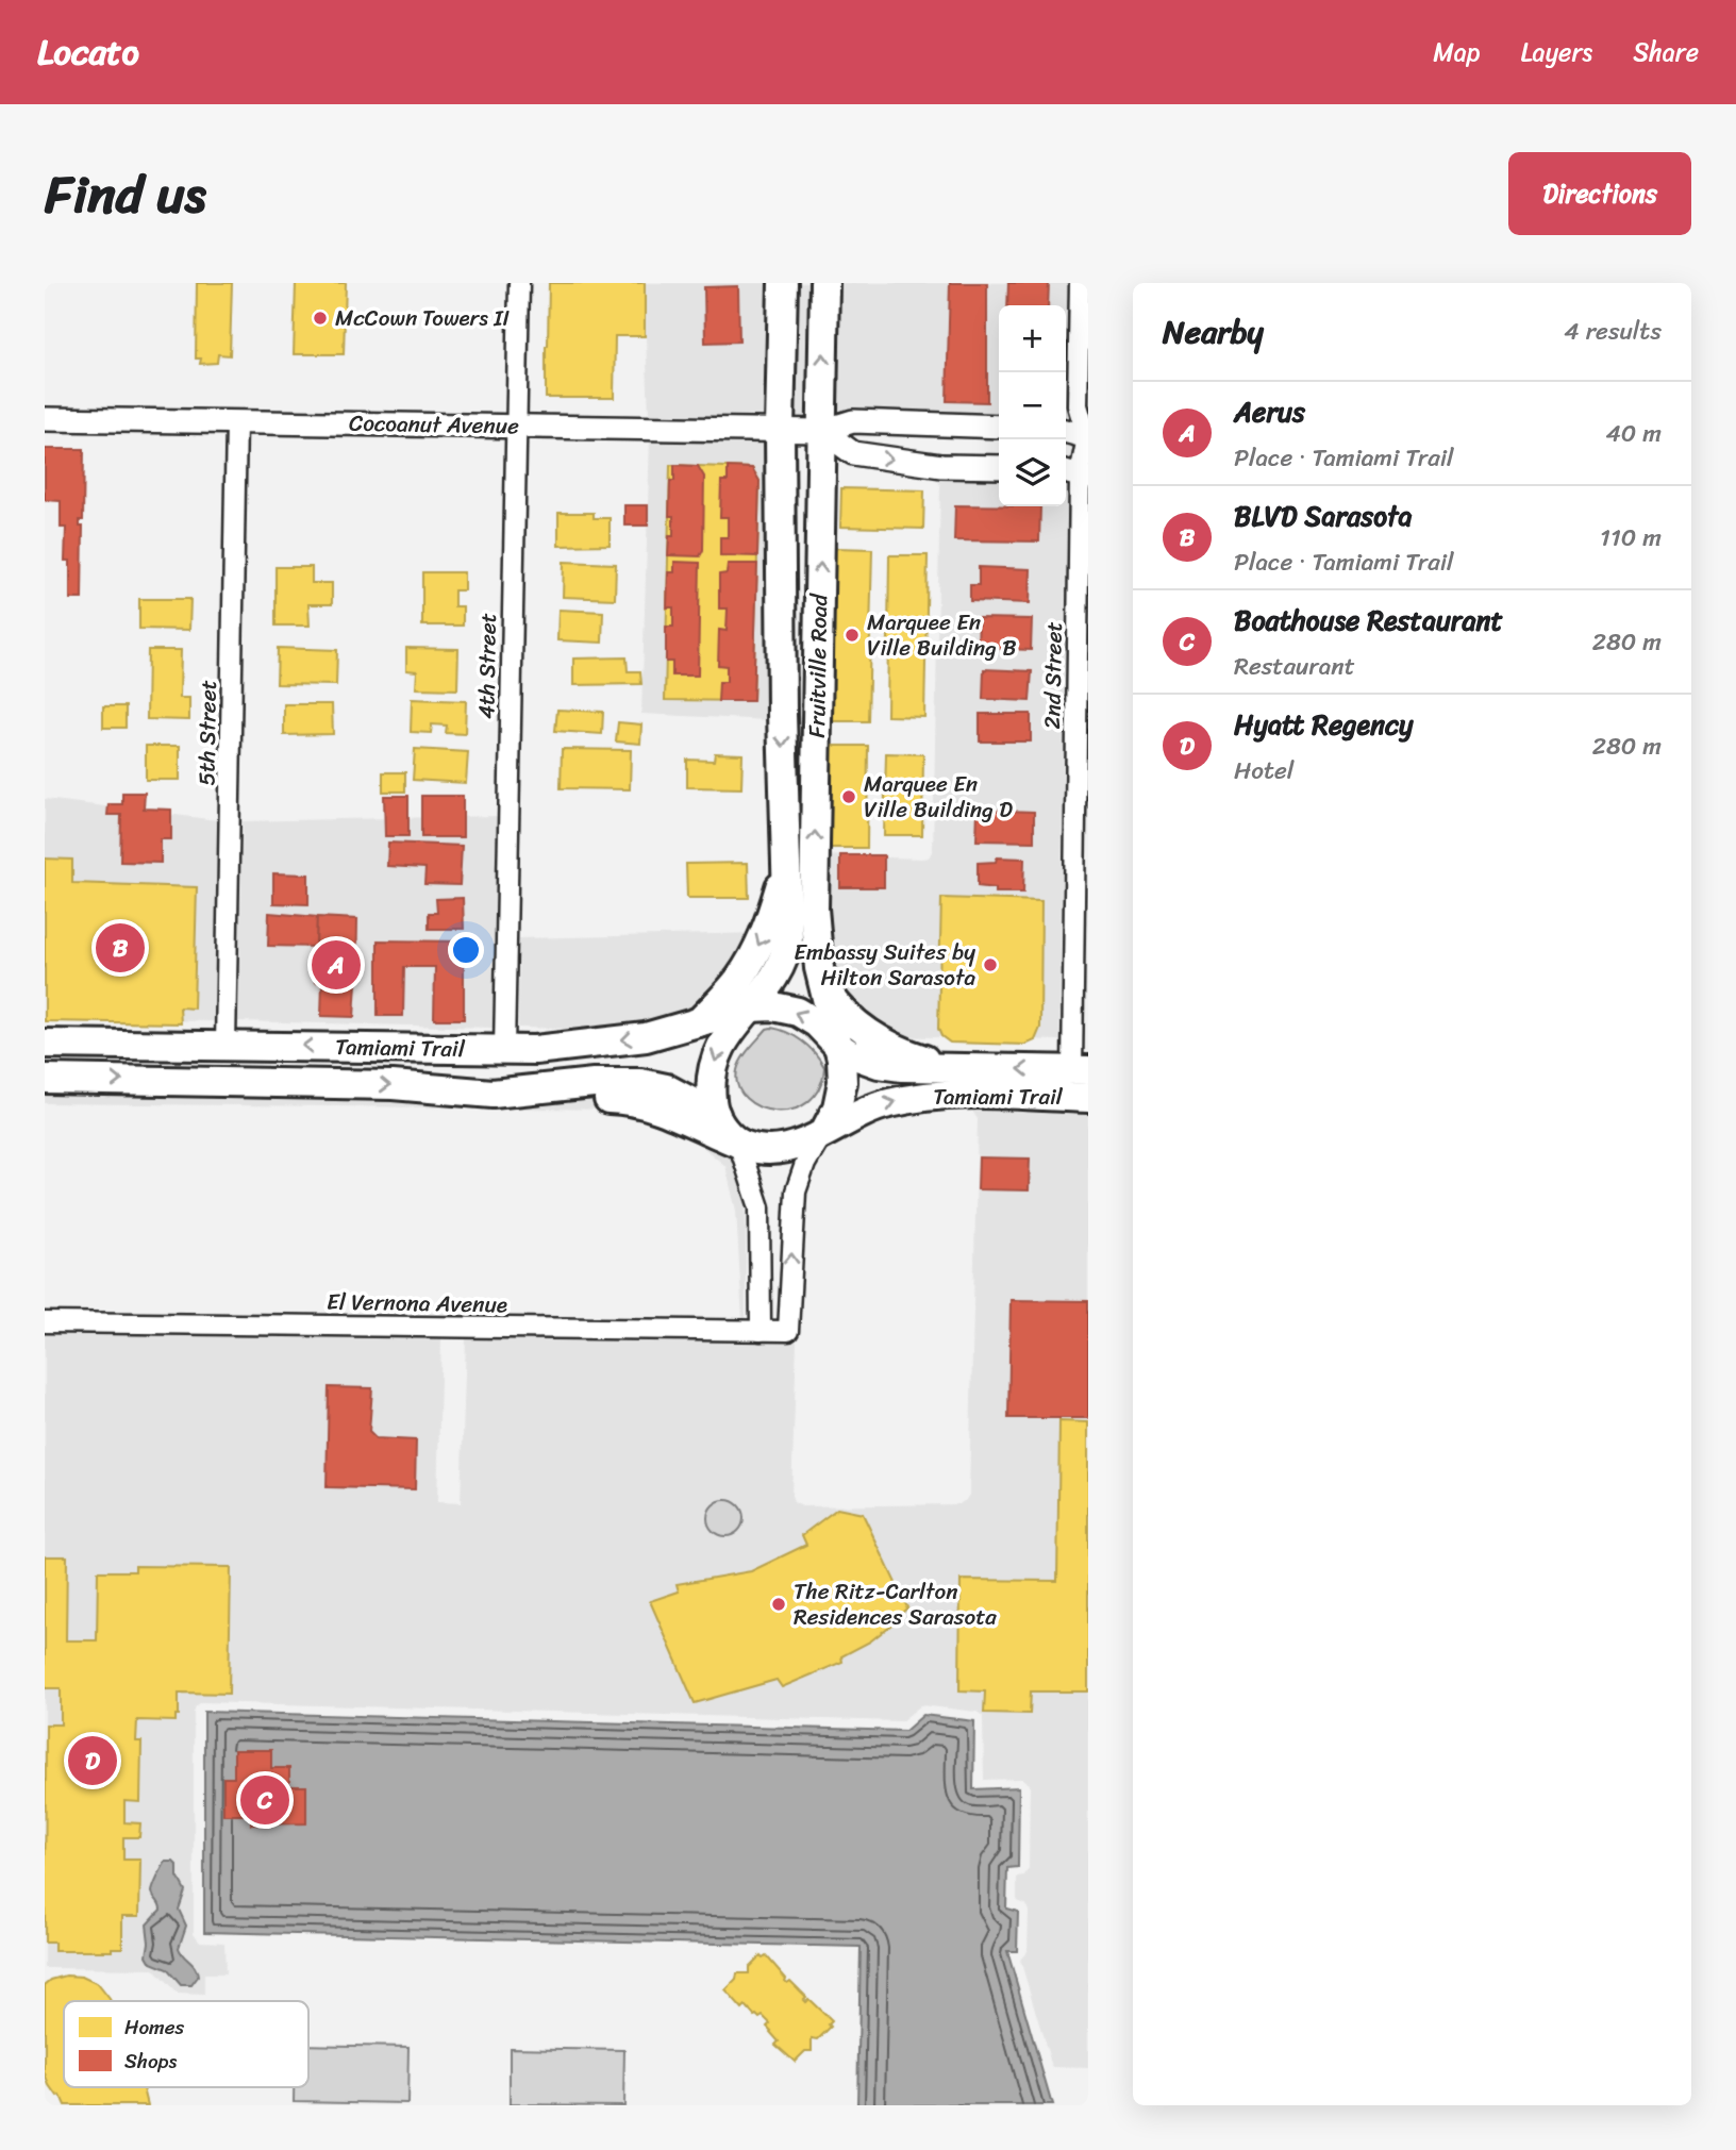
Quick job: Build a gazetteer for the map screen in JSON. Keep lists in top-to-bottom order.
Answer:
{
  "streets": {
    "main road": ["Fruitville Road", "Tamiami Trail"],
    "street": [
      "Cocoanut Avenue",
      "4th Street",
      "2nd Street",
      "5th Street",
      "El Vernona Avenue"
    ]
  },
  "crossings": [
    ["Cocoanut Avenue", "4th Street"],
    ["Cocoanut Avenue", "Fruitville Road"],
    ["Cocoanut Avenue", "5th Street"],
    ["4th Street", "Tamiami Trail"],
    ["Fruitville Road", "Tamiami Trail"],
    ["Fruitville Road", "El Vernona Avenue"],
    ["2nd Street", "Tamiami Trail"],
    ["5th Street", "Tamiami Trail"],
    ["Tamiami Trail", "El Vernona Avenue"]
  ],
  "places": [
    "McCown Towers II",
    "Marquee En Ville Building B",
    "Marquee En Ville Building D",
    "Embassy Suites by Hilton Sarasota",
    "The Ritz-Carlton Residences Sarasota"
  ],
  "legend": ["Homes", "Shops"],
  "page": {
    "header": "Locato",
    "nav": ["Map", "Layers", "Share"],
    "title": "Find us",
    "buttons": "Directions",
    "heading": ["Nearby", "4 results"],
    "map_buttons": ["+", "−"],
    "list": [
      {
        "mark": "A",
        "name": "Aerus",
        "note": "Place · Tamiami Trail",
        "value": "40 m"
      },
      {
        "mark": "B",
        "name": "BLVD Sarasota",
        "note": "Place · Tamiami Trail",
        "value": "110 m"
      },
      {
        "mark": "C",
        "name": "Boathouse Restaurant",
        "note": "Restaurant",
        "value": "280 m"
      },
      {
        "mark": "D",
        "name": "Hyatt Regency",
        "note": "Hotel",
        "value": "280 m"
      }
    ],
    "pins": [
      "B",
      "A",
      "D",
      "C"
    ]
  }
}
